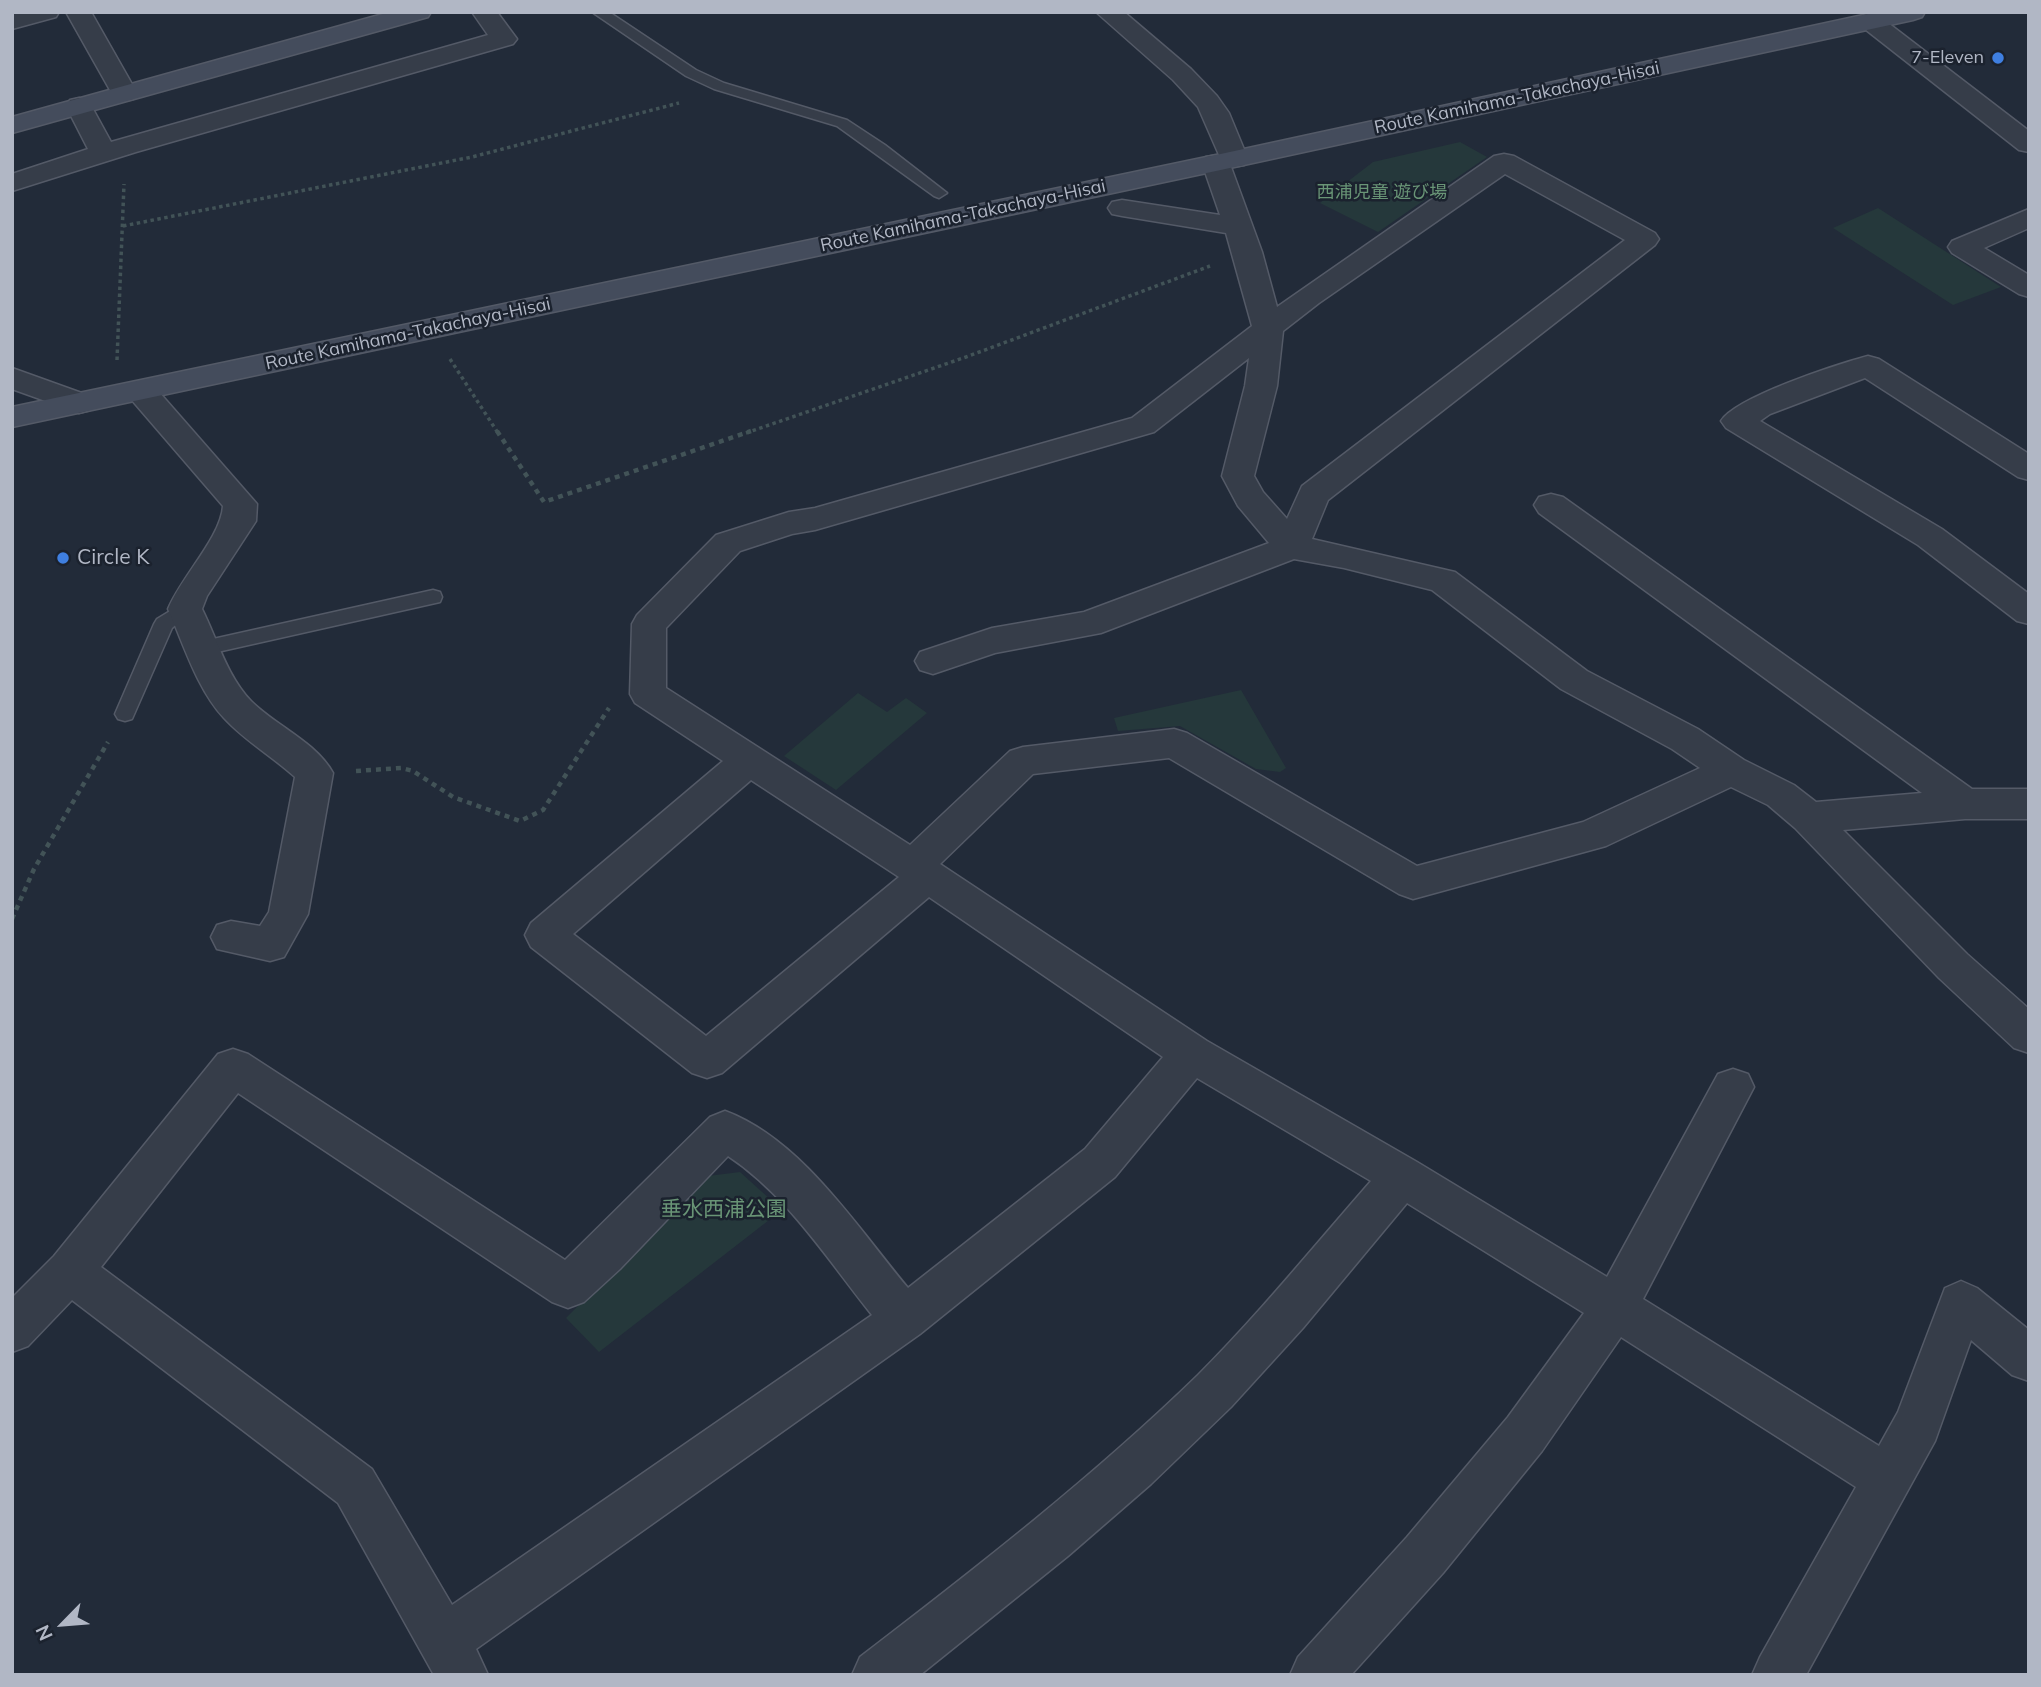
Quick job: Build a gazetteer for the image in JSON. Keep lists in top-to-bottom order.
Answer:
{
  "streets": {
    "main road": ["Route Kamihama-Takachaya-Hisai"]
  },
  "parks": ["西浦児童 遊び場", "垂水西浦公園"],
  "places": ["7-Eleven", "Circle K"],
  "north": "bottom left"
}
